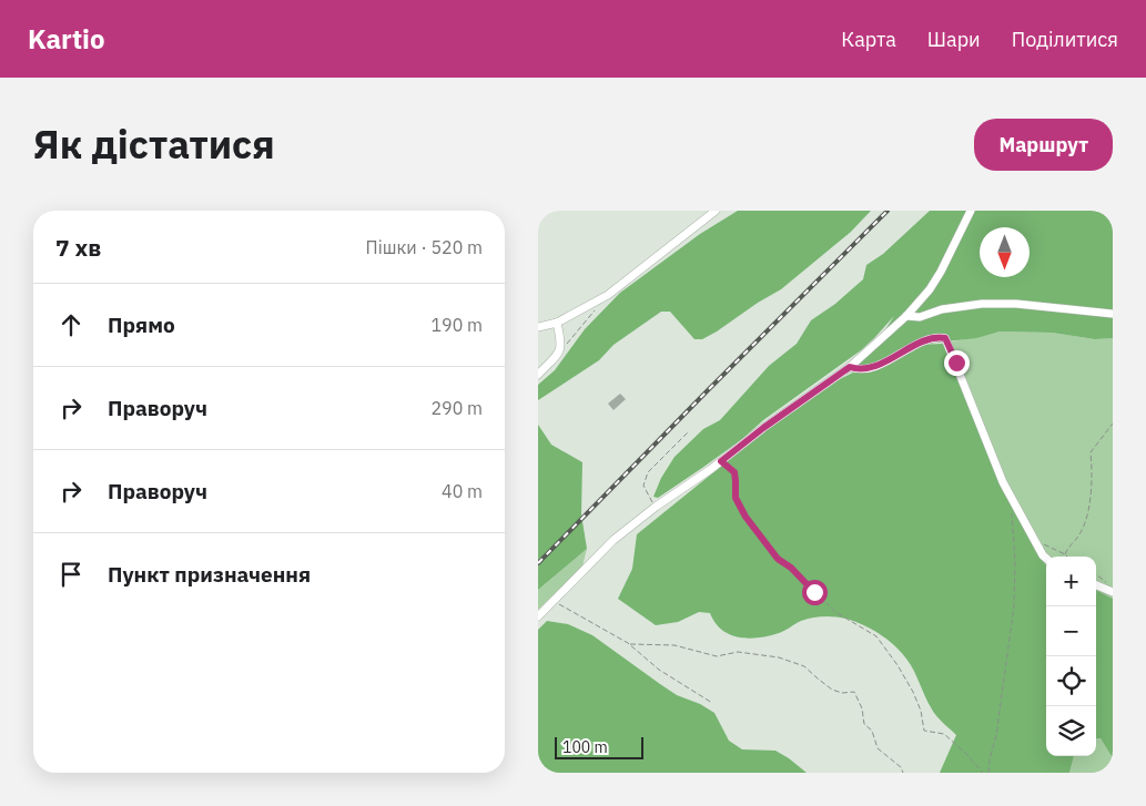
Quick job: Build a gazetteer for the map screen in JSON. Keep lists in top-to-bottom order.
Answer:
{
  "scale_bar": "100 m",
  "north": "bottom",
  "page": {
    "header": "Kartio",
    "nav": ["Карта", "Шари", "Поділитися"],
    "title": "Як дістатися",
    "buttons": "Маршрут",
    "heading": ["7 хв", "Пішки · 520 m"],
    "list": [
      ["Прямо", "190 m"],
      ["Праворуч", "290 m"],
      ["Праворуч", "40 m"],
      "Пункт призначення"
    ],
    "map_buttons": ["+", "−"],
    "scale": "100 m"
  }
}
